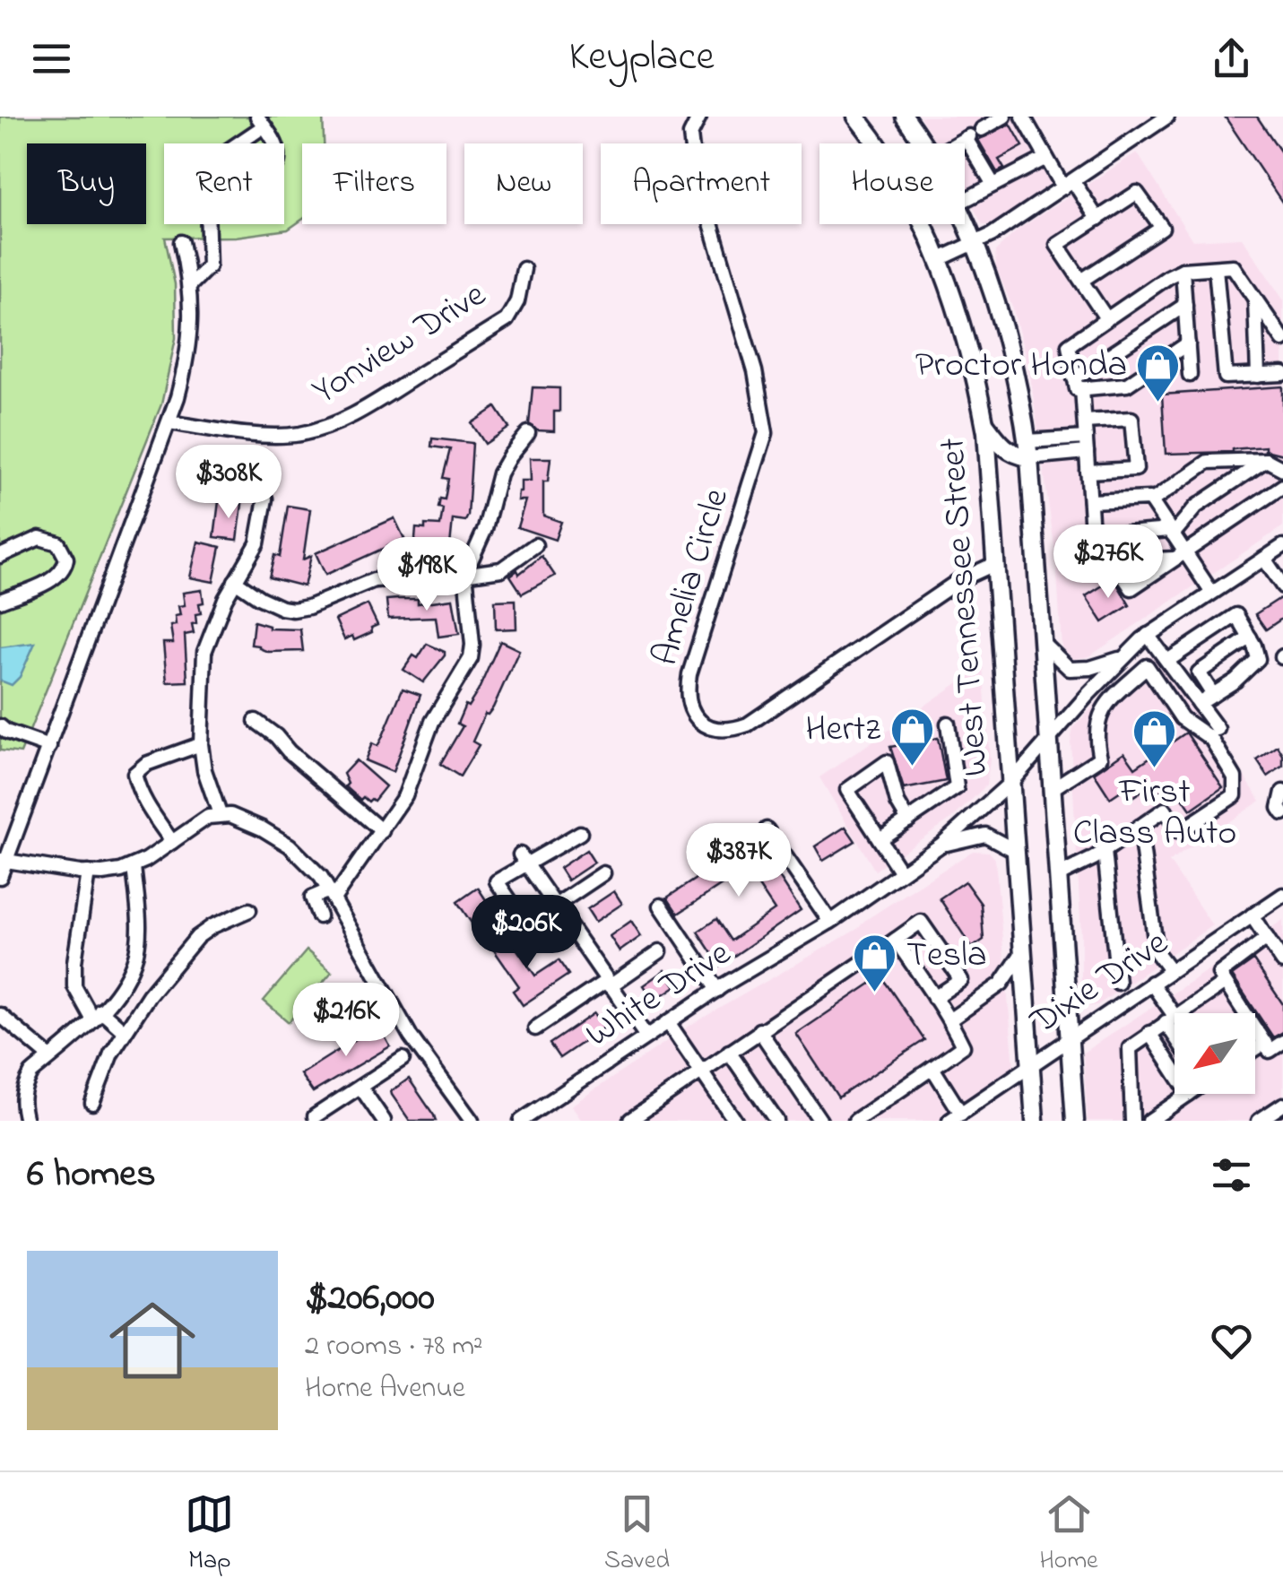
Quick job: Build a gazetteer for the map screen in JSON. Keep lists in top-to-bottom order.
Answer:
{
  "streets": {
    "main road": ["West Tennessee Street"],
    "street": [
      "Yonview Drive",
      "Amelia Circle",
      "Dixie Drive",
      "White Drive"
    ]
  },
  "crossings": [
    ["Amelia Circle", "West Tennessee Street"],
    ["West Tennessee Street", "Dixie Drive"],
    ["West Tennessee Street", "White Drive"]
  ],
  "places": {
    "shop": [
      "Proctor Honda",
      "Hertz",
      "First Class Auto",
      "Tesla"
    ]
  },
  "north": "bottom left",
  "page": {
    "header": "Keyplace",
    "chip": [
      "Buy",
      "Rent",
      "Filters",
      "New",
      "Apartment",
      "House"
    ],
    "price": [
      "$308K",
      "$276K",
      "$198K",
      "$387K",
      "$206K",
      "$216K"
    ],
    "heading": "6 homes",
    "list": [
      {
        "name": "$206,000",
        "note": "2 rooms · 78 m² · Horne Avenue"
      }
    ],
    "tabs": ["Map", "Saved", "Home"]
  }
}
